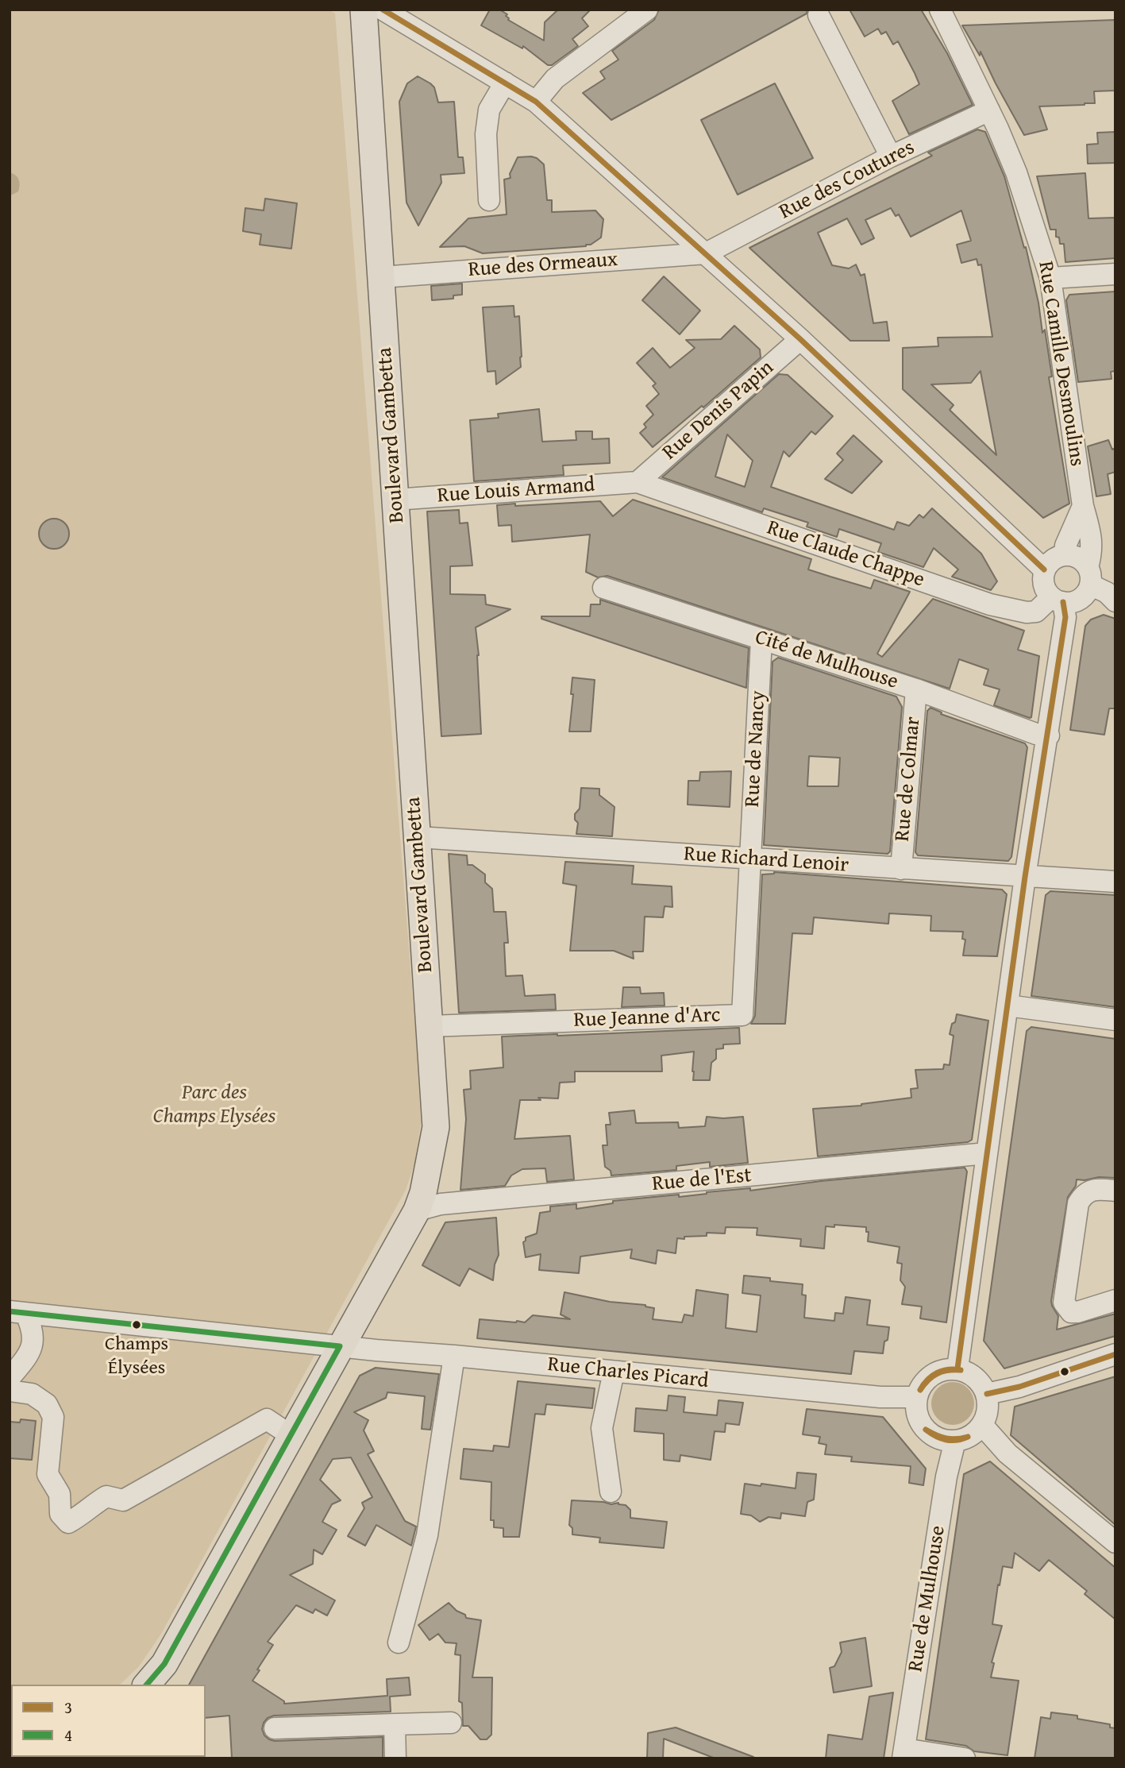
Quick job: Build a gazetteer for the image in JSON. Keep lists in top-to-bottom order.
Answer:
{
  "streets": {
    "main road": ["Boulevard Gambetta"],
    "street": [
      "Rue des Coutures",
      "Rue des Ormeaux",
      "Rue Camille Desmoulins",
      "Rue Denis Papin",
      "Rue Louis Armand",
      "Rue Claude Chappe",
      "Cité de Mulhouse",
      "Rue de Nancy",
      "Rue de Colmar",
      "Rue Richard Lenoir",
      "Rue Jeanne d'Arc",
      "Rue de l'Est",
      "Rue Charles Picard",
      "Rue de Mulhouse"
    ]
  },
  "crossings": [
    ["Rue des Coutures", "Rue des Ormeaux"],
    ["Rue des Coutures", "Rue Camille Desmoulins"],
    ["Rue des Ormeaux", "Boulevard Gambetta"],
    ["Rue Camille Desmoulins", "Rue Claude Chappe"],
    ["Rue Denis Papin", "Rue Louis Armand"],
    ["Rue Denis Papin", "Rue Claude Chappe"],
    ["Boulevard Gambetta", "Rue Louis Armand"],
    ["Boulevard Gambetta", "Rue Richard Lenoir"],
    ["Boulevard Gambetta", "Rue Jeanne d'Arc"],
    ["Boulevard Gambetta", "Rue de l'Est"],
    ["Boulevard Gambetta", "Rue Charles Picard"],
    ["Rue Louis Armand", "Rue Claude Chappe"],
    ["Cité de Mulhouse", "Rue de Nancy"],
    ["Cité de Mulhouse", "Rue de Colmar"],
    ["Rue de Nancy", "Rue Richard Lenoir"],
    ["Rue de Nancy", "Rue Jeanne d'Arc"],
    ["Rue de Colmar", "Rue Richard Lenoir"],
    ["Rue Richard Lenoir", "Rue Jeanne d'Arc"],
    ["Rue Charles Picard", "Rue de Mulhouse"]
  ],
  "parks": ["Parc des Champs Elysées"],
  "places": ["Champs Élysées"],
  "lines": ["transit line 3", "transit line 4"],
  "legend": ["3", "4"]
}
